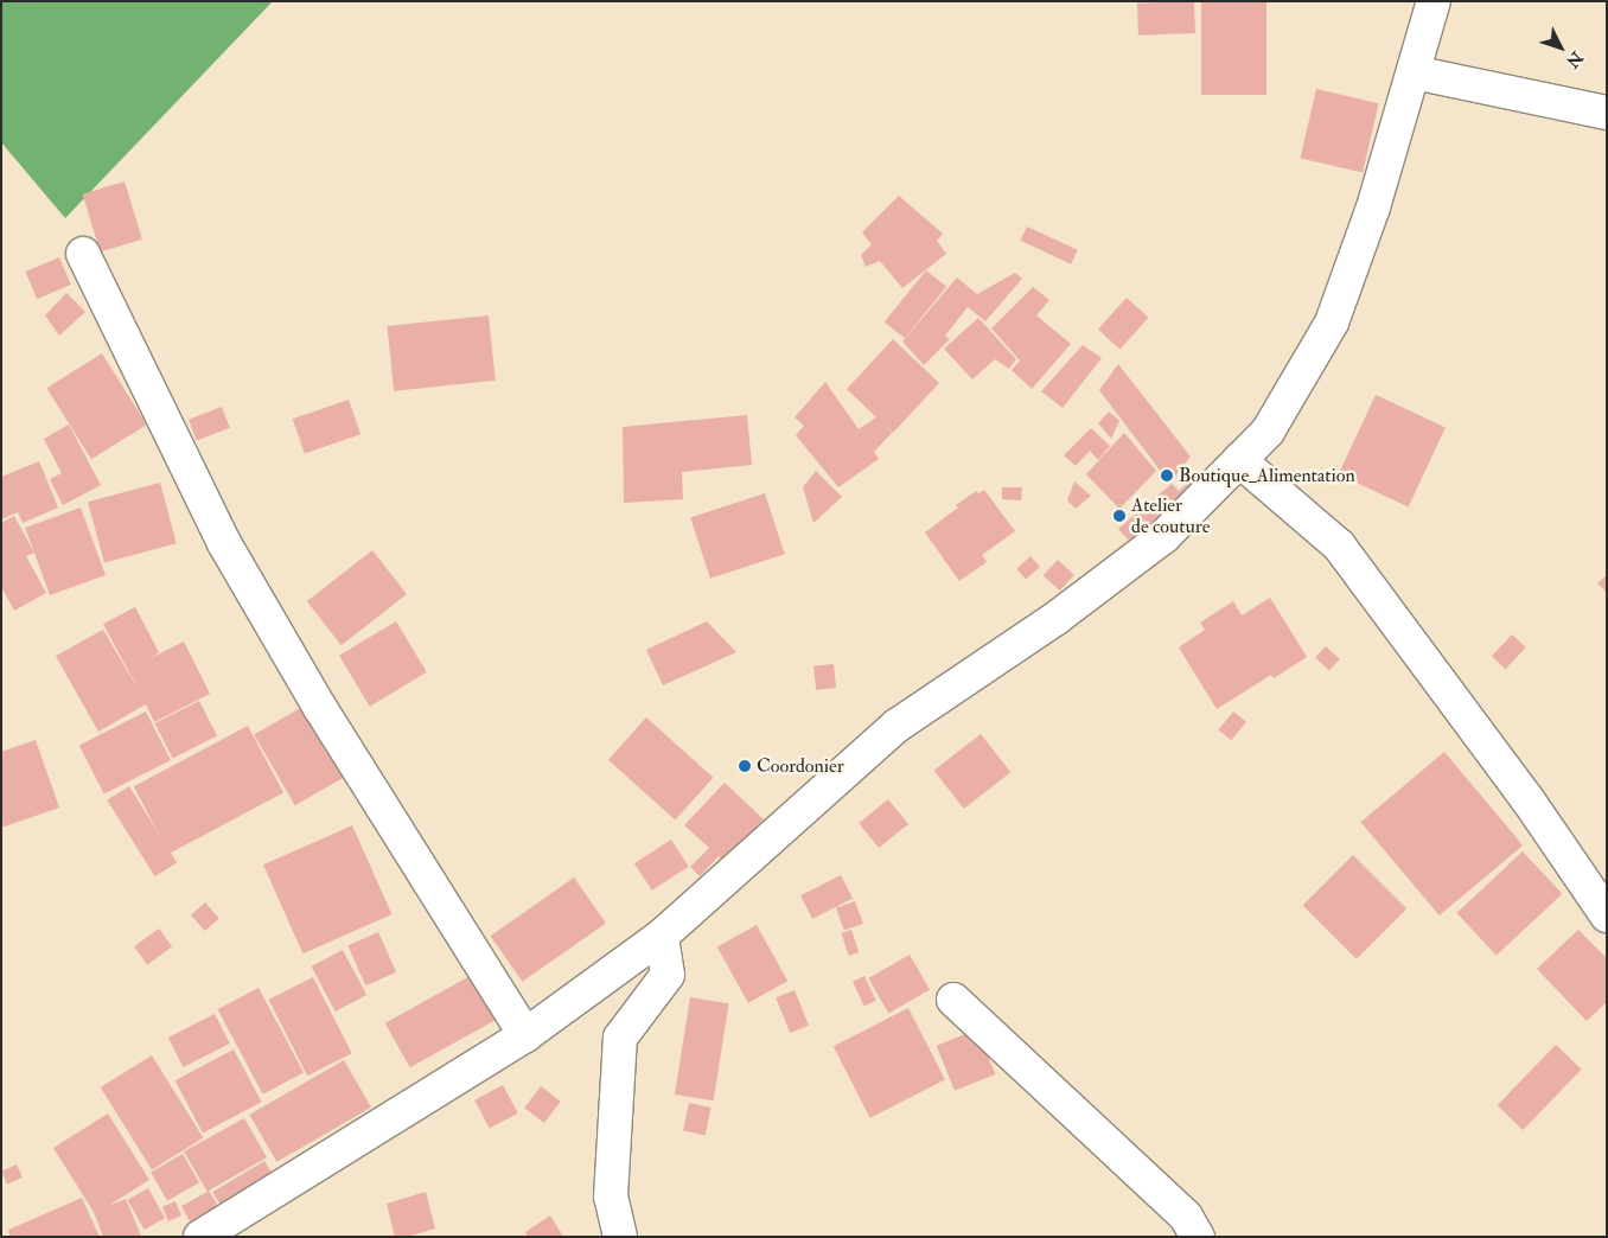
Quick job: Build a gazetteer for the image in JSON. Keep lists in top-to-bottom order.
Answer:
{
  "places": ["Boutique_Alimentation", "Atelier de couture", "Coordonier"],
  "north": "bottom right"
}
